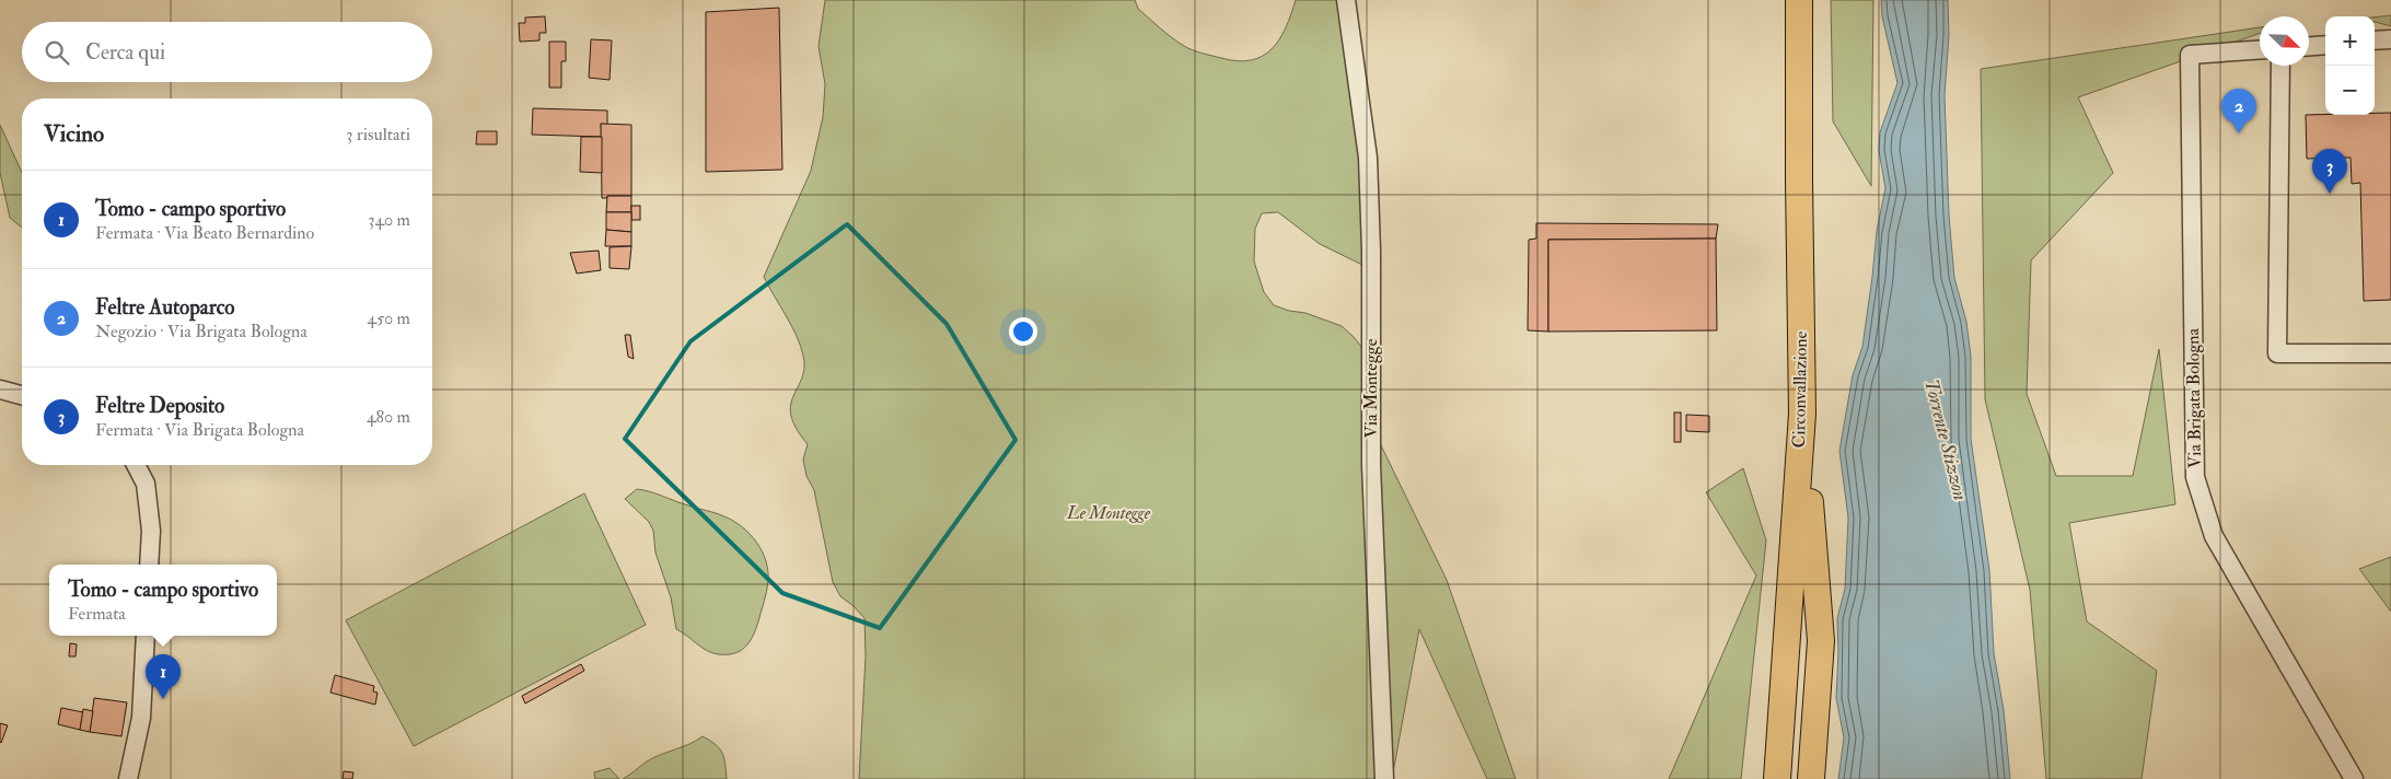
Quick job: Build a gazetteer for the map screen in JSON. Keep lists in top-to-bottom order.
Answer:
{
  "streets": {
    "highway": ["Circonvallazione"],
    "street": ["Via Montegge", "Via Brigata Bologna"]
  },
  "water": ["Torrente Stizzon"],
  "parks": ["Le Montegge"],
  "north": "bottom right",
  "page": {
    "map_buttons": ["+", "−"],
    "search": "Cerca qui",
    "pins": ["2", "3", "1"],
    "heading": ["Vicino", "3 risultati"],
    "list": [
      {
        "mark": "1",
        "name": "Tomo - campo sportivo",
        "note": "Fermata · Via Beato Bernardino",
        "value": "340 m"
      },
      {
        "mark": "2",
        "name": "Feltre Autoparco",
        "note": "Negozio · Via Brigata Bologna",
        "value": "450 m"
      },
      {
        "mark": "3",
        "name": "Feltre Deposito",
        "note": "Fermata · Via Brigata Bologna",
        "value": "480 m"
      }
    ],
    "popup": ["Tomo - campo sportivo", "Fermata"]
  }
}
